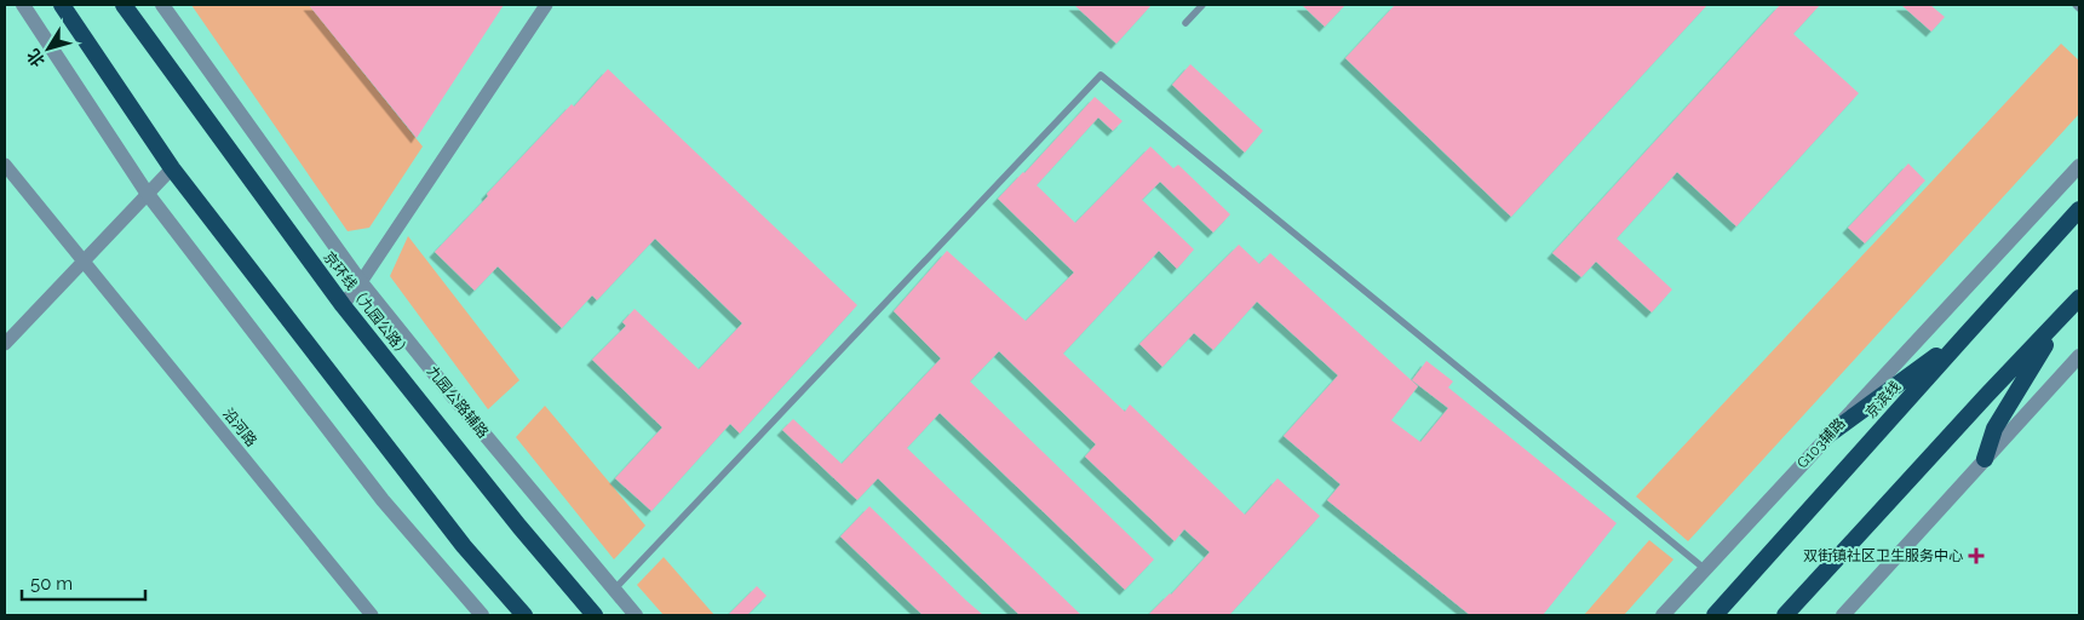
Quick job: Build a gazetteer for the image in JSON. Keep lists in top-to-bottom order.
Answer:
{
  "streets": {
    "highway": ["京环线（九园公路）", "京滨线"],
    "street": ["九园公路辅路", "沿河路", "G103辅路"]
  },
  "places": {
    "health": ["双街镇社区卫生服务中心"]
  },
  "scale_bar": "50 m",
  "north": "bottom left"
}
